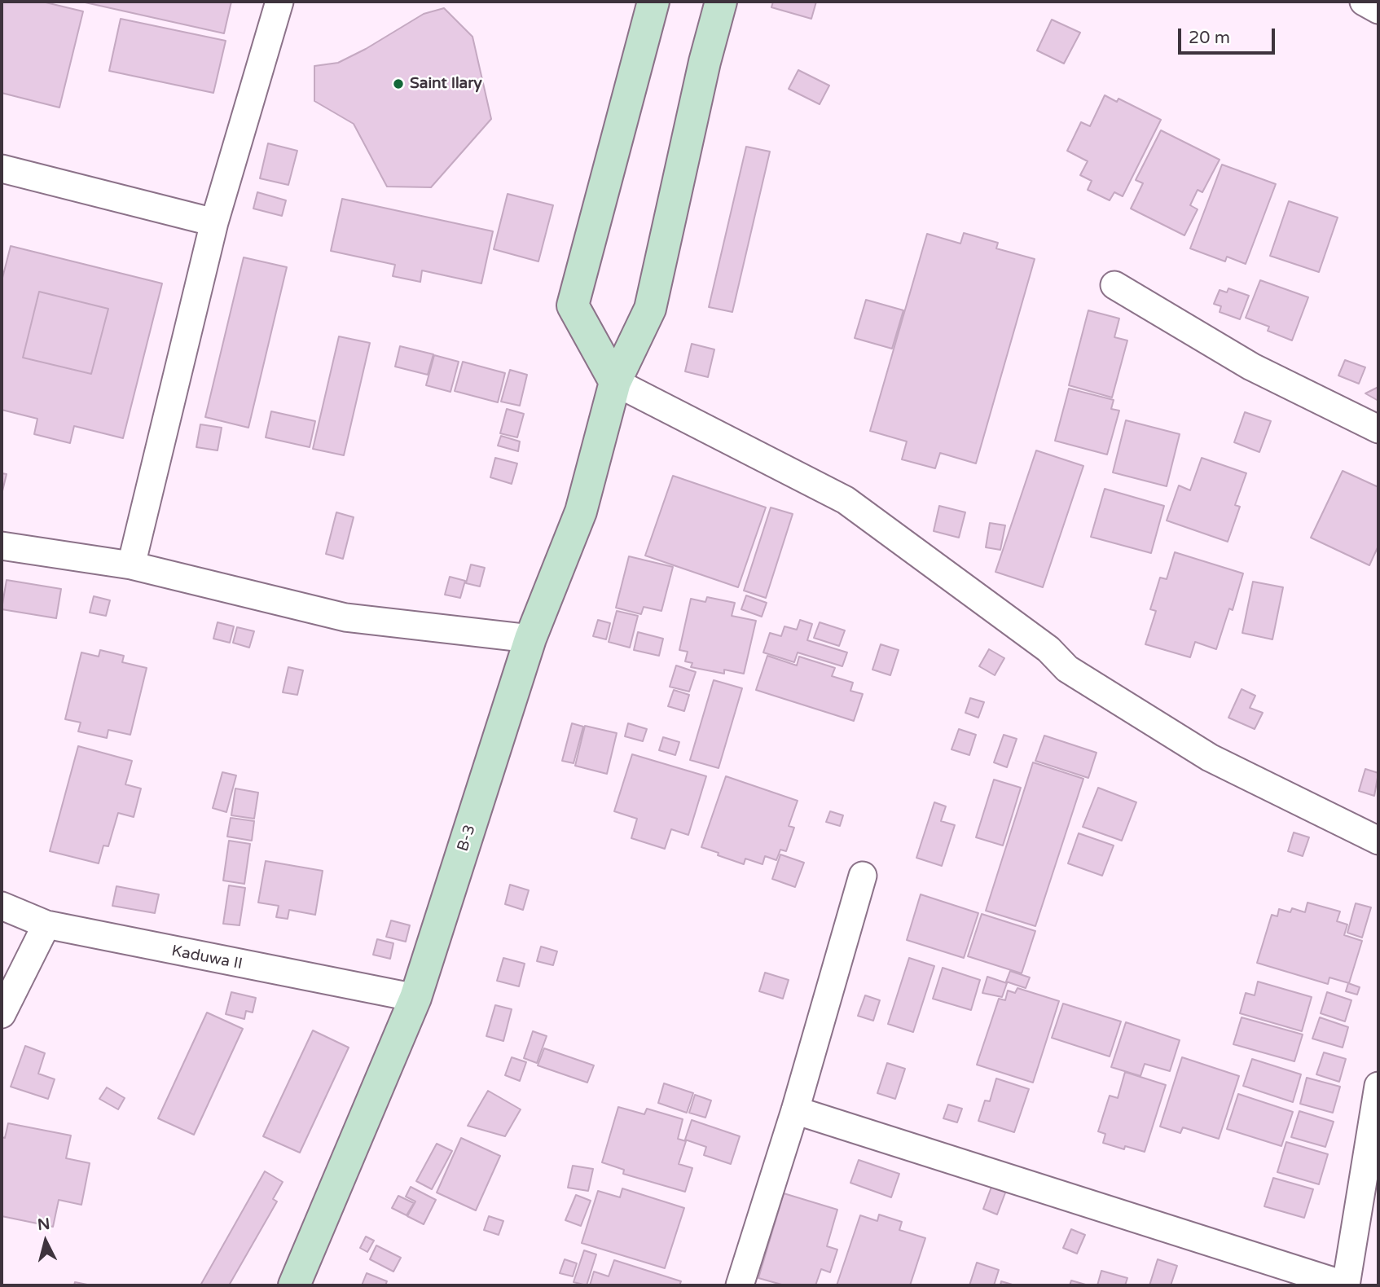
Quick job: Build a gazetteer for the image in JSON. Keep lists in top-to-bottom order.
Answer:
{
  "streets": {
    "main road": ["B-3"],
    "street": ["Kaduwa II"]
  },
  "crossings": [
    ["B-3", "Kaduwa II"]
  ],
  "places": ["Saint Ilary"],
  "scale_bar": "20 m",
  "north": "top"
}
